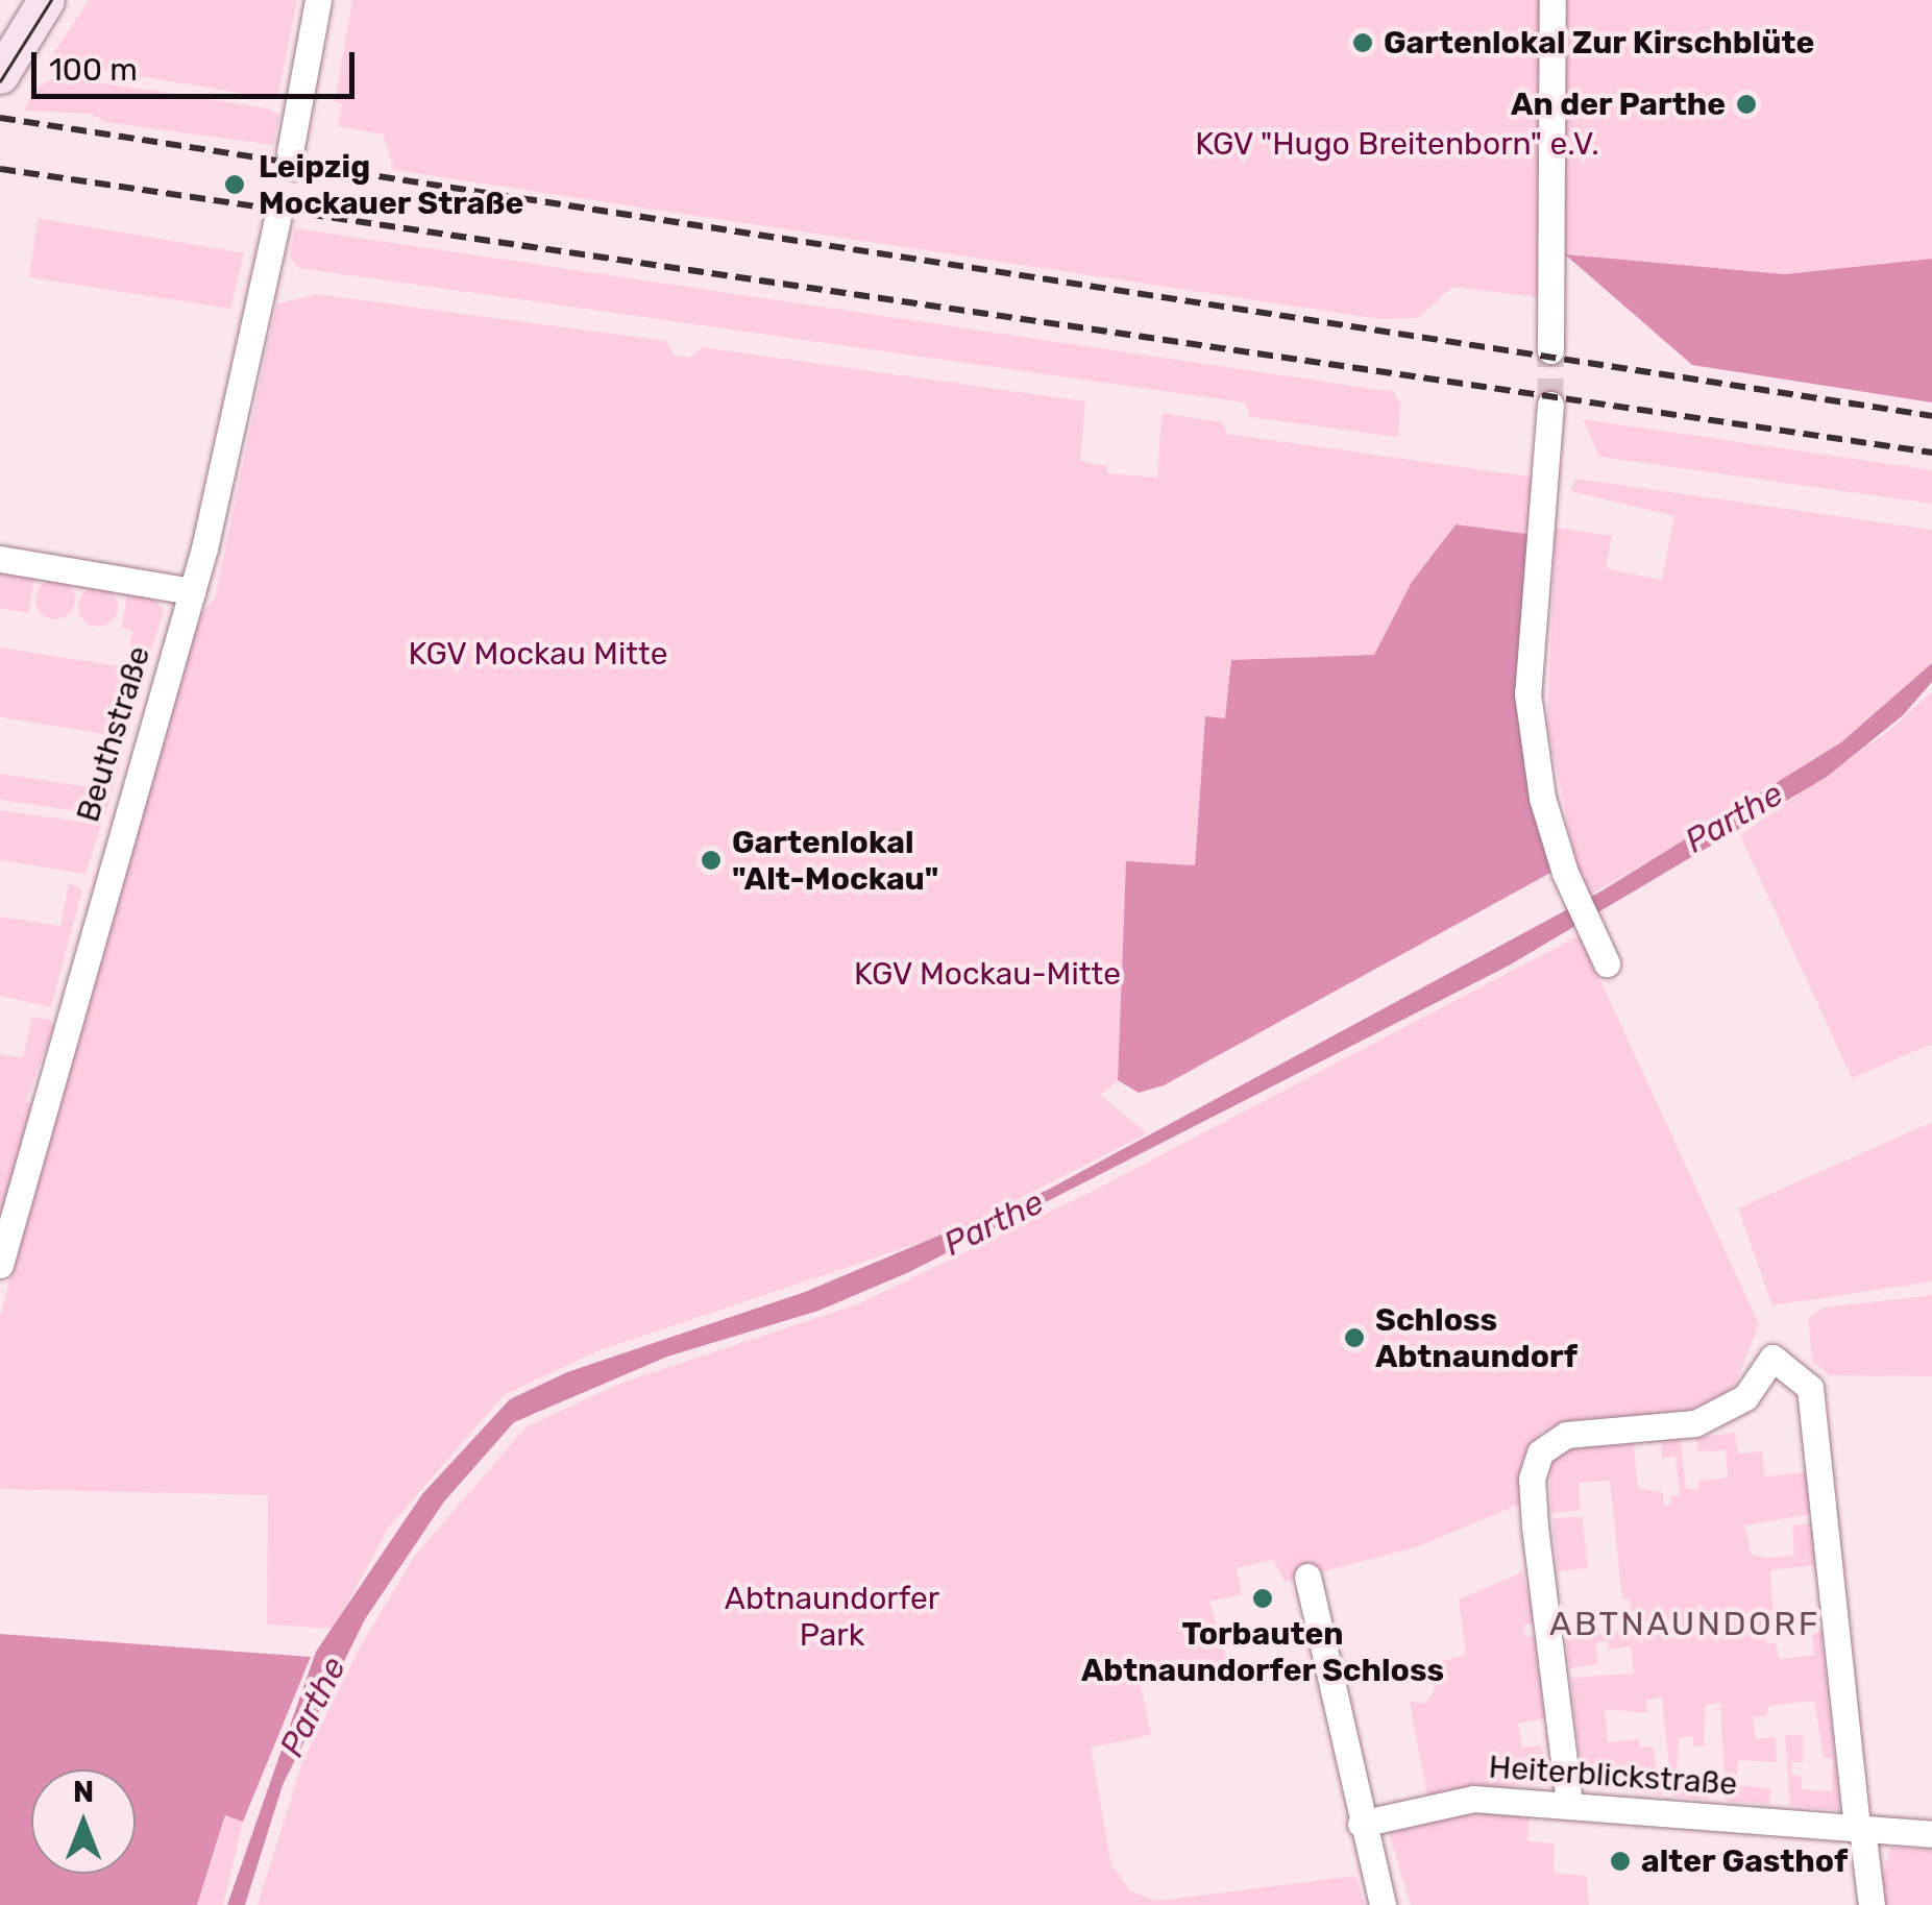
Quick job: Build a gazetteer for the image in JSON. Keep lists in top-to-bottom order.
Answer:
{
  "streets": {
    "street": ["Beuthstraße", "Heiterblickstraße"]
  },
  "districts": ["ABTNAUNDORF"],
  "water": ["Parthe"],
  "parks": [
    "KGV \"Hugo Breitenborn\" e.V.",
    "KGV Mockau Mitte",
    "KGV Mockau-Mitte",
    "Abtnaundorfer Park"
  ],
  "places": [
    "Gartenlokal Zur Kirschblüte",
    "An der Parthe",
    "Leipzig Mockauer Straße",
    "Gartenlokal \"Alt-Mockau\"",
    "Schloss Abtnaundorf",
    "Torbauten Abtnaundorfer Schloss",
    "alter Gasthof"
  ],
  "scale_bar": "100 m",
  "north": "top"
}
